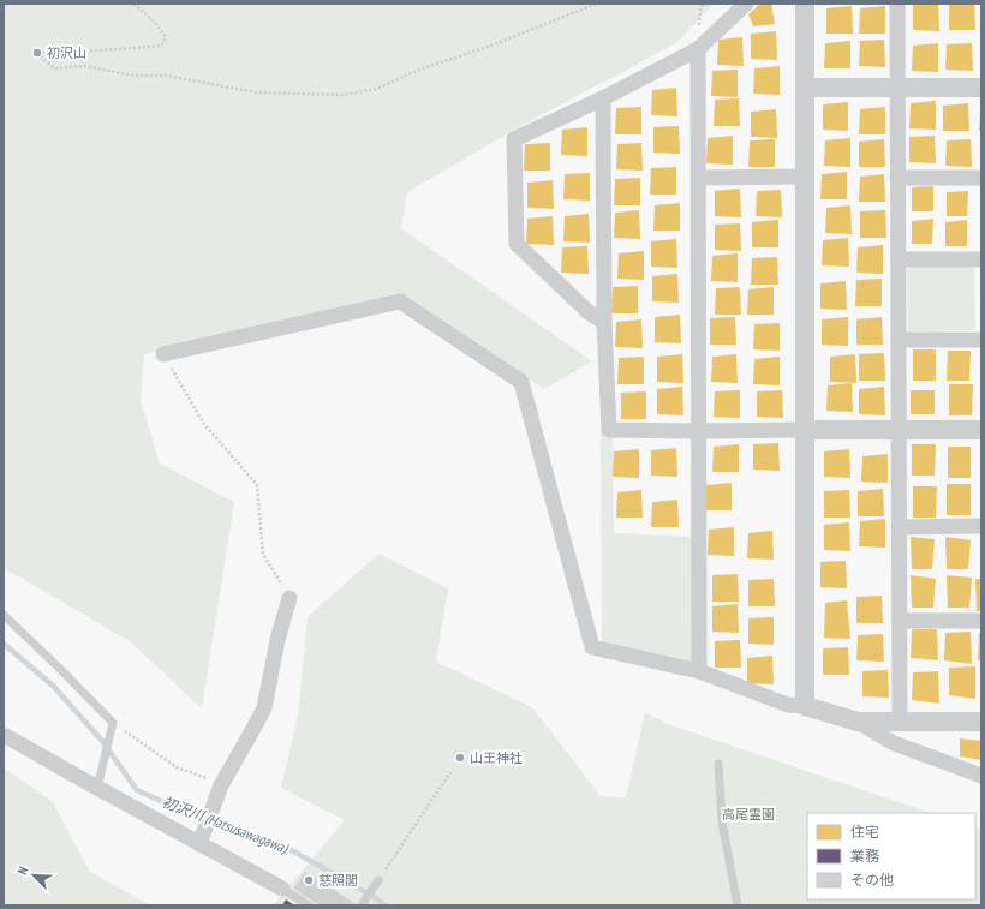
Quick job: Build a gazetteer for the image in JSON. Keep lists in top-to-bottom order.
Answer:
{
  "water": ["初沢川 (Hatsusawagawa)"],
  "parks": ["高尾霊園"],
  "places": ["初沢山", "山王神社", "慈照閣"],
  "legend": ["住宅", "業務", "その他"],
  "north": "top left"
}
